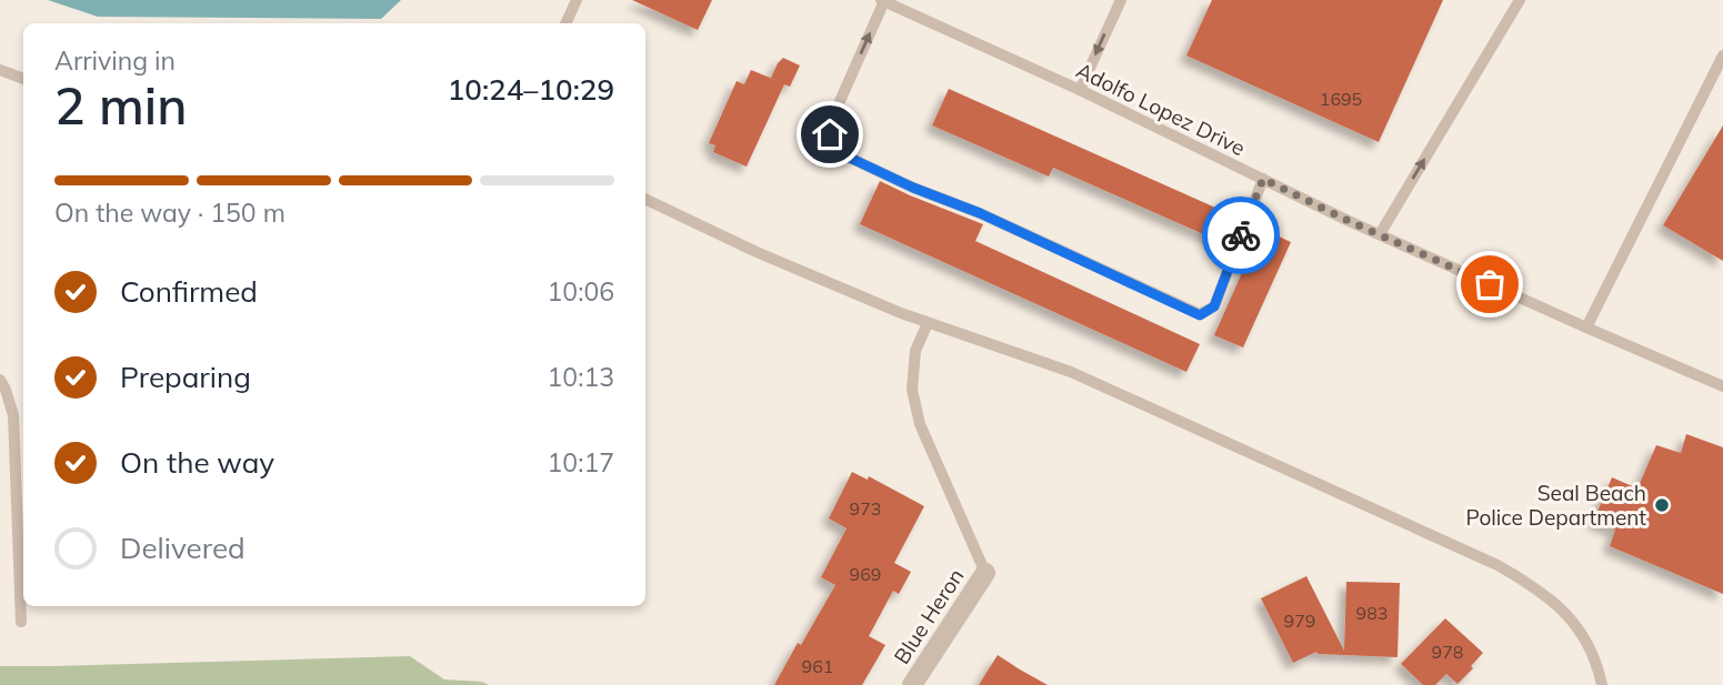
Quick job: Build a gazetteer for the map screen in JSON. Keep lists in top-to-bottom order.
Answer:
{
  "streets": {
    "street": ["Blue Heron"],
    "lane": ["Adolfo Lopez Drive"]
  },
  "places": ["Seal Beach Police Department"],
  "house_numbers": [
    "1695",
    "973",
    "969",
    "983",
    "979",
    "978",
    "961"
  ],
  "page": {
    "heading": ["2 min", "Arriving in", "10:24–10:29"],
    "bar": "On the way · 150 m",
    "list": [
      ["Confirmed", "10:06"],
      ["Preparing", "10:13"],
      ["On the way", "10:17"],
      "Delivered"
    ]
  }
}
